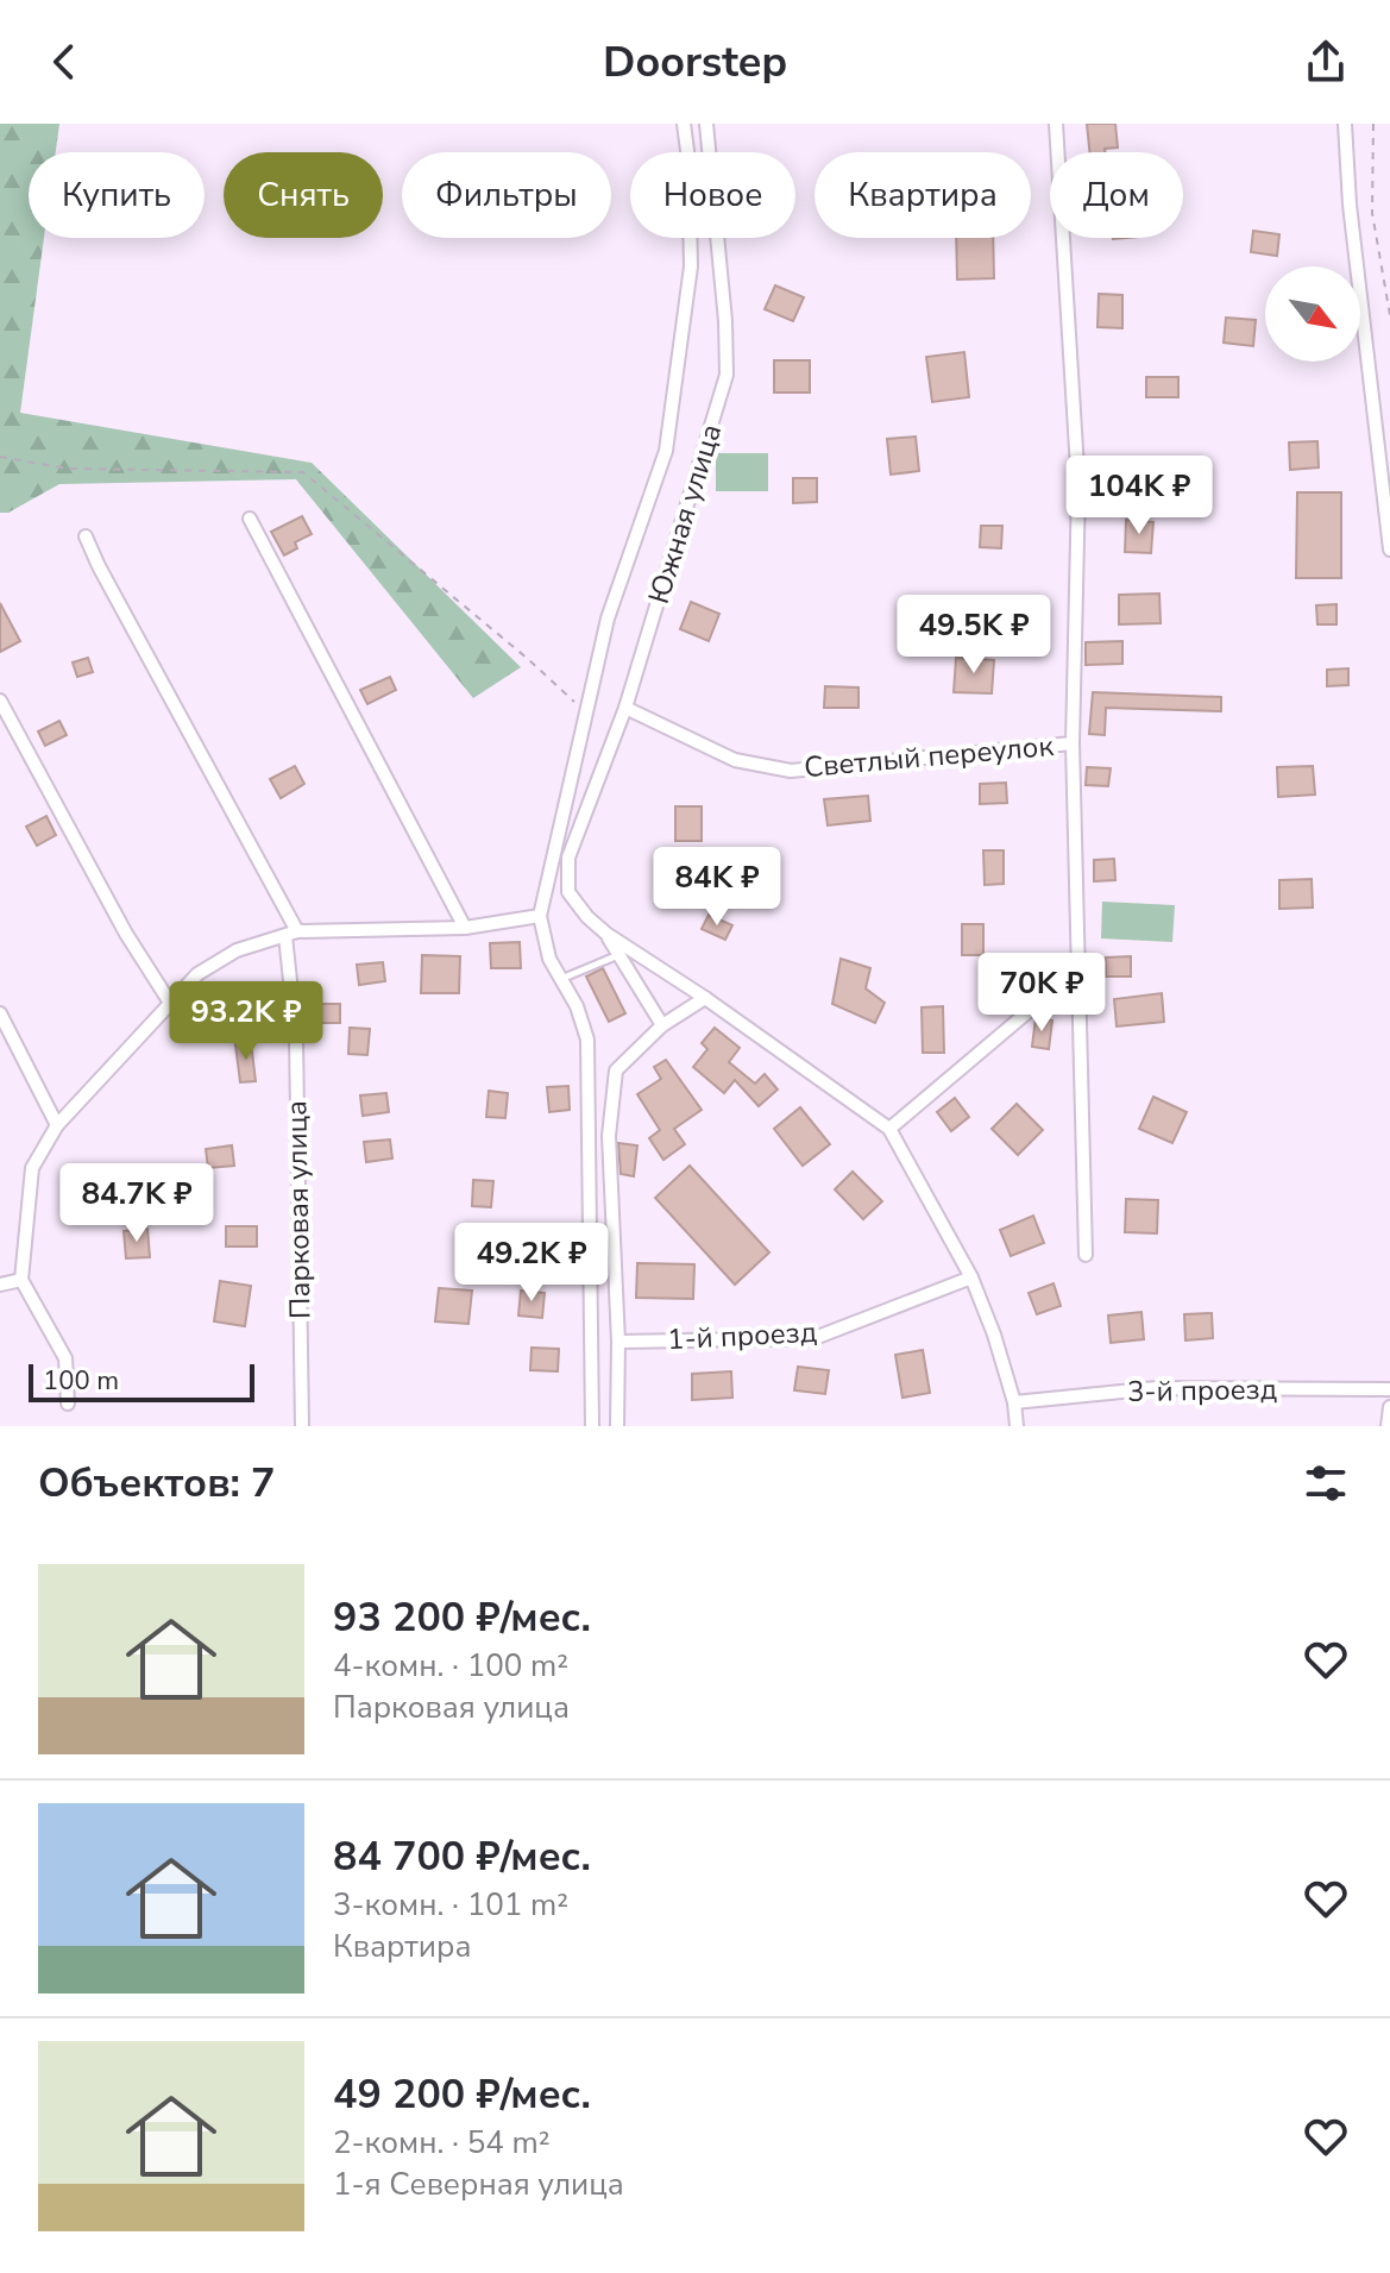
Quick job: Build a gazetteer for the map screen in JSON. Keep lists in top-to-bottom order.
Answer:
{
  "streets": {
    "street": [
      "Южная улица",
      "Светлый переулок",
      "Парковая улица",
      "1-й проезд",
      "3-й проезд"
    ]
  },
  "crossings": [
    ["Южная улица", "Светлый переулок"]
  ],
  "scale_bar": "100 m",
  "north": "bottom right",
  "page": {
    "header": "Doorstep",
    "chip": [
      "Купить",
      "Снять",
      "Фильтры",
      "Новое",
      "Квартира",
      "Дом"
    ],
    "price": [
      "104K ₽",
      "49.5K ₽",
      "84K ₽",
      "70K ₽",
      "93.2K ₽",
      "84.7K ₽",
      "49.2K ₽"
    ],
    "scale": "100 m",
    "heading": "Объектов: 7",
    "list": [
      {
        "name": "93 200 ₽/мес.",
        "note": "4-комн. · 100 m² · Парковая улица"
      },
      {
        "name": "84 700 ₽/мес.",
        "note": "3-комн. · 101 m² · Квартира"
      },
      {
        "name": "49 200 ₽/мес.",
        "note": "2-комн. · 54 m² · 1-я Северная улица"
      }
    ]
  }
}
